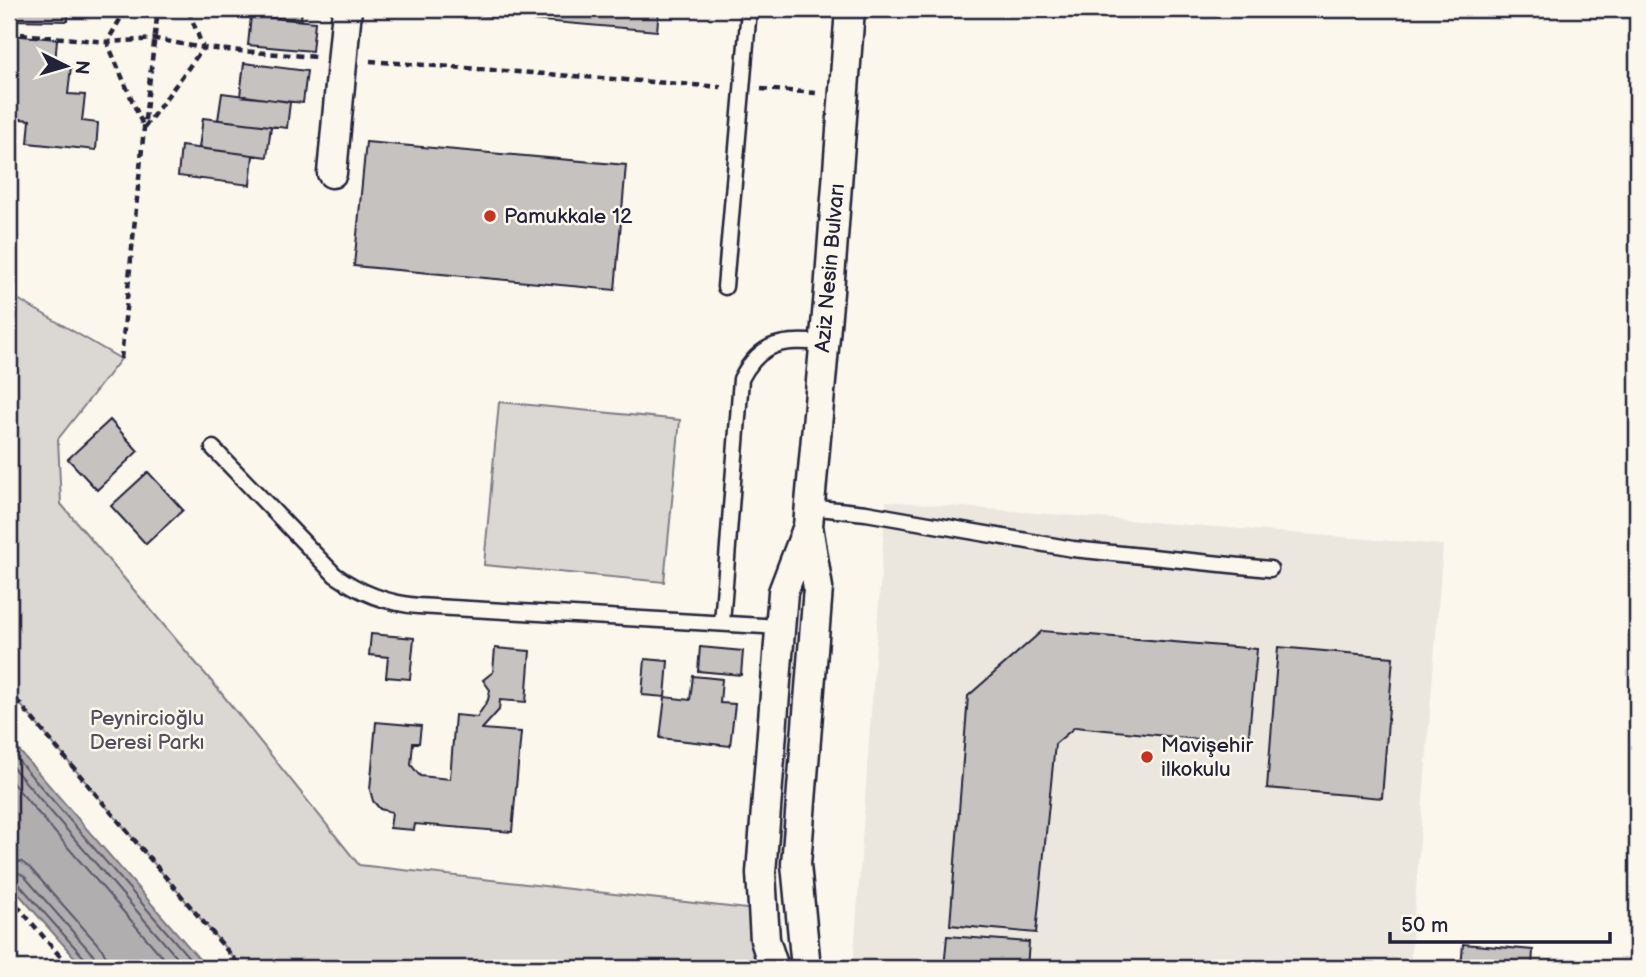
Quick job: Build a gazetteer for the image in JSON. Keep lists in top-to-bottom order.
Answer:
{
  "streets": {
    "street": ["Aziz Nesin Bulvarı"]
  },
  "parks": ["Peynircioğlu Deresi Parkı"],
  "places": ["Pamukkale 12", "Mavişehir ilkokulu"],
  "scale_bar": "50 m",
  "north": "right"
}
